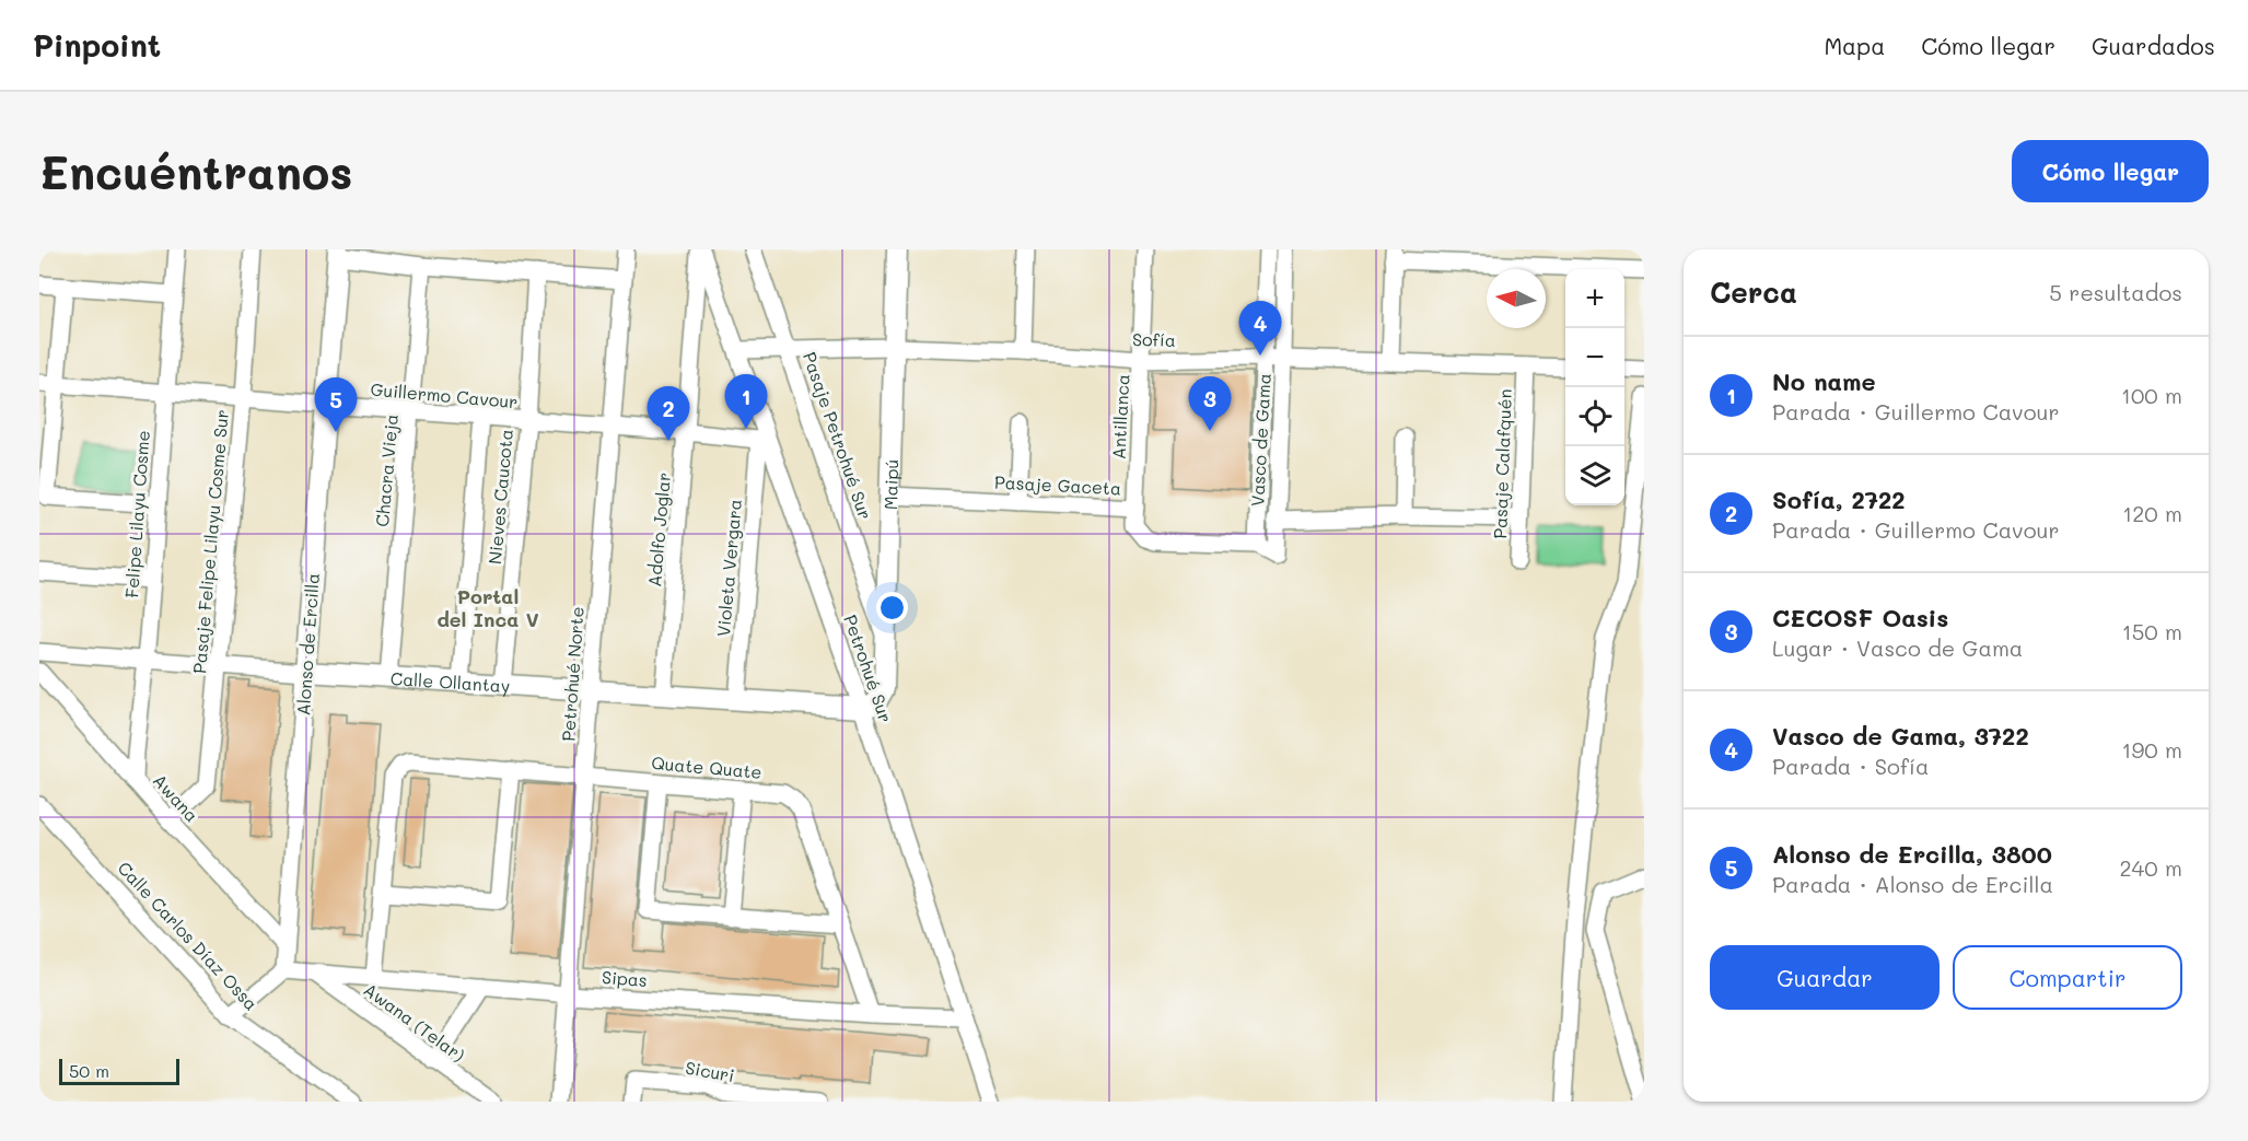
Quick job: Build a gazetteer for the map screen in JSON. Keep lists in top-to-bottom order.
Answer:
{
  "streets": {
    "street": [
      "Sofía",
      "Guillermo Cavour",
      "Antillanca",
      "Pasaje Petrohué Sur",
      "Vasco de Gama",
      "Pasaje Calafquén",
      "Chacra Vieja",
      "Pasaje Gaceta",
      "Maipú",
      "Nieves Caucota",
      "Felipe Lilayu Cosme",
      "Adolfo Joglar",
      "Pasaje Felipe Lilayu Cosme Sur",
      "Violeta Vergara",
      "Alonso de Ercilla",
      "Petrohué Sur",
      "Petrohué Norte",
      "Calle Ollantay",
      "Quate Quate",
      "Awana",
      "Calle Carlos Díaz Ossa",
      "Sipas",
      "Awana (Telar)",
      "Sicuri"
    ]
  },
  "crossings": [
    ["Sofía", "Antillanca"],
    ["Sofía", "Pasaje Petrohué Sur"],
    ["Sofía", "Vasco de Gama"],
    ["Sofía", "Pasaje Calafquén"],
    ["Sofía", "Maipú"],
    ["Sofía", "Petrohué Sur"],
    ["Guillermo Cavour", "Chacra Vieja"],
    ["Guillermo Cavour", "Nieves Caucota"],
    ["Guillermo Cavour", "Felipe Lilayu Cosme"],
    ["Guillermo Cavour", "Adolfo Joglar"],
    ["Guillermo Cavour", "Pasaje Felipe Lilayu Cosme Sur"],
    ["Guillermo Cavour", "Violeta Vergara"],
    ["Guillermo Cavour", "Alonso de Ercilla"],
    ["Guillermo Cavour", "Petrohué Sur"],
    ["Guillermo Cavour", "Petrohué Norte"],
    ["Antillanca", "Pasaje Gaceta"],
    ["Pasaje Petrohué Sur", "Maipú"],
    ["Vasco de Gama", "Pasaje Gaceta"],
    ["Chacra Vieja", "Calle Ollantay"],
    ["Pasaje Gaceta", "Maipú"],
    ["Maipú", "Petrohué Sur"],
    ["Maipú", "Calle Ollantay"],
    ["Nieves Caucota", "Calle Ollantay"],
    ["Felipe Lilayu Cosme", "Calle Ollantay"],
    ["Felipe Lilayu Cosme", "Awana"],
    ["Adolfo Joglar", "Petrohué Sur"],
    ["Adolfo Joglar", "Calle Ollantay"],
    ["Pasaje Felipe Lilayu Cosme Sur", "Calle Ollantay"],
    ["Pasaje Felipe Lilayu Cosme Sur", "Awana"],
    ["Violeta Vergara", "Petrohué Sur"],
    ["Violeta Vergara", "Calle Ollantay"],
    ["Alonso de Ercilla", "Calle Ollantay"],
    ["Alonso de Ercilla", "Awana"],
    ["Alonso de Ercilla", "Sipas"],
    ["Petrohué Sur", "Calle Ollantay"],
    ["Petrohué Sur", "Sipas"],
    ["Petrohué Norte", "Calle Ollantay"],
    ["Petrohué Norte", "Quate Quate"],
    ["Petrohué Norte", "Sipas"],
    ["Quate Quate", "Sipas"],
    ["Sipas", "Awana (Telar)"]
  ],
  "districts": ["Portal del Inca V"],
  "scale_bar": "50 m",
  "north": "left",
  "page": {
    "header": "Pinpoint",
    "nav": ["Mapa", "Cómo llegar", "Guardados"],
    "buttons": [
      "Cómo llegar",
      ["Guardar", "Compartir"]
    ],
    "title": "Encuéntranos",
    "heading": ["Cerca", "5 resultados"],
    "map_buttons": ["+", "−"],
    "pins": [
      "4",
      "1",
      "3",
      "5",
      "2"
    ],
    "list": [
      {
        "mark": "1",
        "name": "No name",
        "note": "Parada · Guillermo Cavour",
        "value": "100 m"
      },
      {
        "mark": "2",
        "name": "Sofía, 2722",
        "note": "Parada · Guillermo Cavour",
        "value": "120 m"
      },
      {
        "mark": "3",
        "name": "CECOSF Oasis",
        "note": "Lugar · Vasco de Gama",
        "value": "150 m"
      },
      {
        "mark": "4",
        "name": "Vasco de Gama, 3722",
        "note": "Parada · Sofía",
        "value": "190 m"
      },
      {
        "mark": "5",
        "name": "Alonso de Ercilla, 3800",
        "note": "Parada · Alonso de Ercilla",
        "value": "240 m"
      }
    ],
    "scale": "50 m"
  }
}
